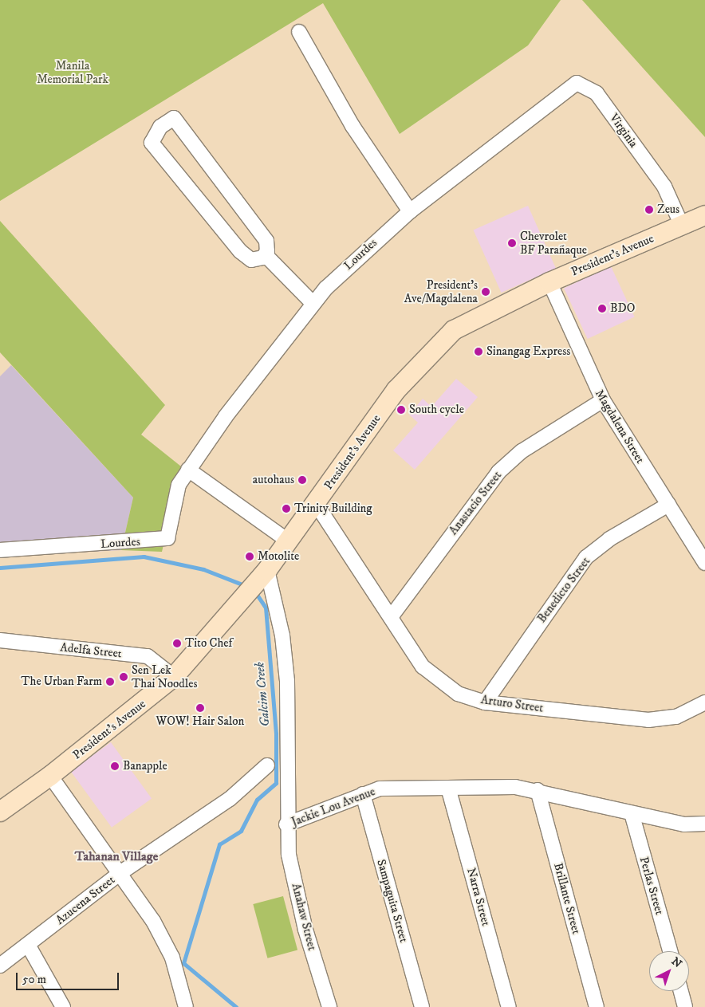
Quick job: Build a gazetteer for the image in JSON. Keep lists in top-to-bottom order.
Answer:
{
  "streets": {
    "street": [
      "Virginia",
      "Lourdes",
      "President's Avenue",
      "Magdalena Street",
      "Anastacio Street",
      "Benedicto Street",
      "Adelfa Street",
      "Arturo Street",
      "Jackie Lou Avenue",
      "Perlas Street",
      "Narra Street",
      "Brillante Street",
      "Azucena Street",
      "Sampaguita Street",
      "Anahaw Street"
    ]
  },
  "crossings": [
    ["Virginia", "Lourdes"],
    ["Virginia", "President's Avenue"],
    ["President's Avenue", "Magdalena Street"],
    ["President's Avenue", "Adelfa Street"],
    ["President's Avenue", "Arturo Street"],
    ["President's Avenue", "Jackie Lou Avenue"],
    ["Magdalena Street", "Anastacio Street"],
    ["Magdalena Street", "Benedicto Street"],
    ["Anastacio Street", "Arturo Street"],
    ["Benedicto Street", "Arturo Street"],
    ["Jackie Lou Avenue", "Perlas Street"],
    ["Jackie Lou Avenue", "Narra Street"],
    ["Jackie Lou Avenue", "Brillante Street"],
    ["Jackie Lou Avenue", "Sampaguita Street"],
    ["Jackie Lou Avenue", "Anahaw Street"]
  ],
  "districts": ["Tahanan Village"],
  "water": ["Galcim Creek"],
  "parks": ["Manila Memorial Park"],
  "places": [
    "Zeus",
    "Chevrolet BF Parañaque",
    "President's Ave/Magdalena",
    "BDO",
    "Sinangag Express",
    "South cycle",
    "autohaus",
    "Trinity Building",
    "Motolite",
    "Tito Chef",
    "Sen Lek Thai Noodles",
    "The Urban Farm",
    "WOW! Hair Salon",
    "Banapple"
  ],
  "scale_bar": "50 m",
  "north": "top right"
}
